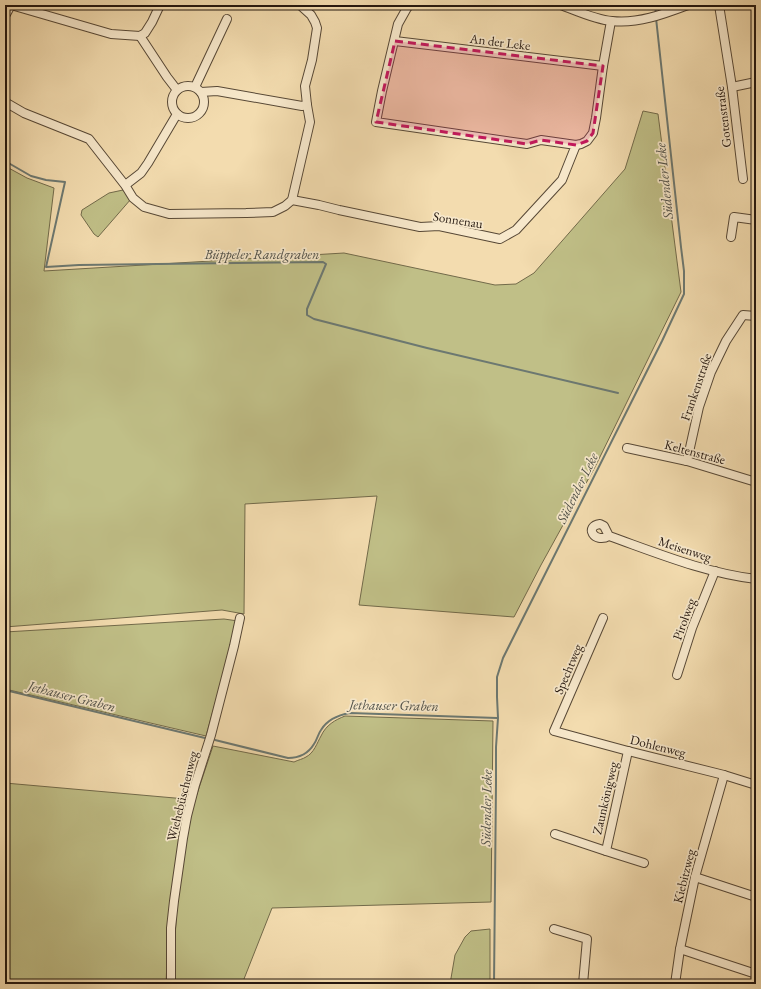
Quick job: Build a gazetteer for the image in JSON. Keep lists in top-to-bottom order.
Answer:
{
  "streets": {
    "street": [
      "An der Leke",
      "Gotenstraße",
      "Sonnenau",
      "Frankenstraße",
      "Keltenstraße",
      "Meisenweg",
      "Pirolweg",
      "Spechtweg",
      "Dohlenweg",
      "Wiehebüschenweg",
      "Zaunkönigweg",
      "Kiebitzweg"
    ]
  },
  "crossings": [
    ["Frankenstraße", "Keltenstraße"],
    ["Meisenweg", "Pirolweg"],
    ["Spechtweg", "Dohlenweg"],
    ["Dohlenweg", "Zaunkönigweg"],
    ["Dohlenweg", "Kiebitzweg"]
  ],
  "water": ["Südender Leke", "Büppeler Randgraben", "Jethauser Graben"]
}
